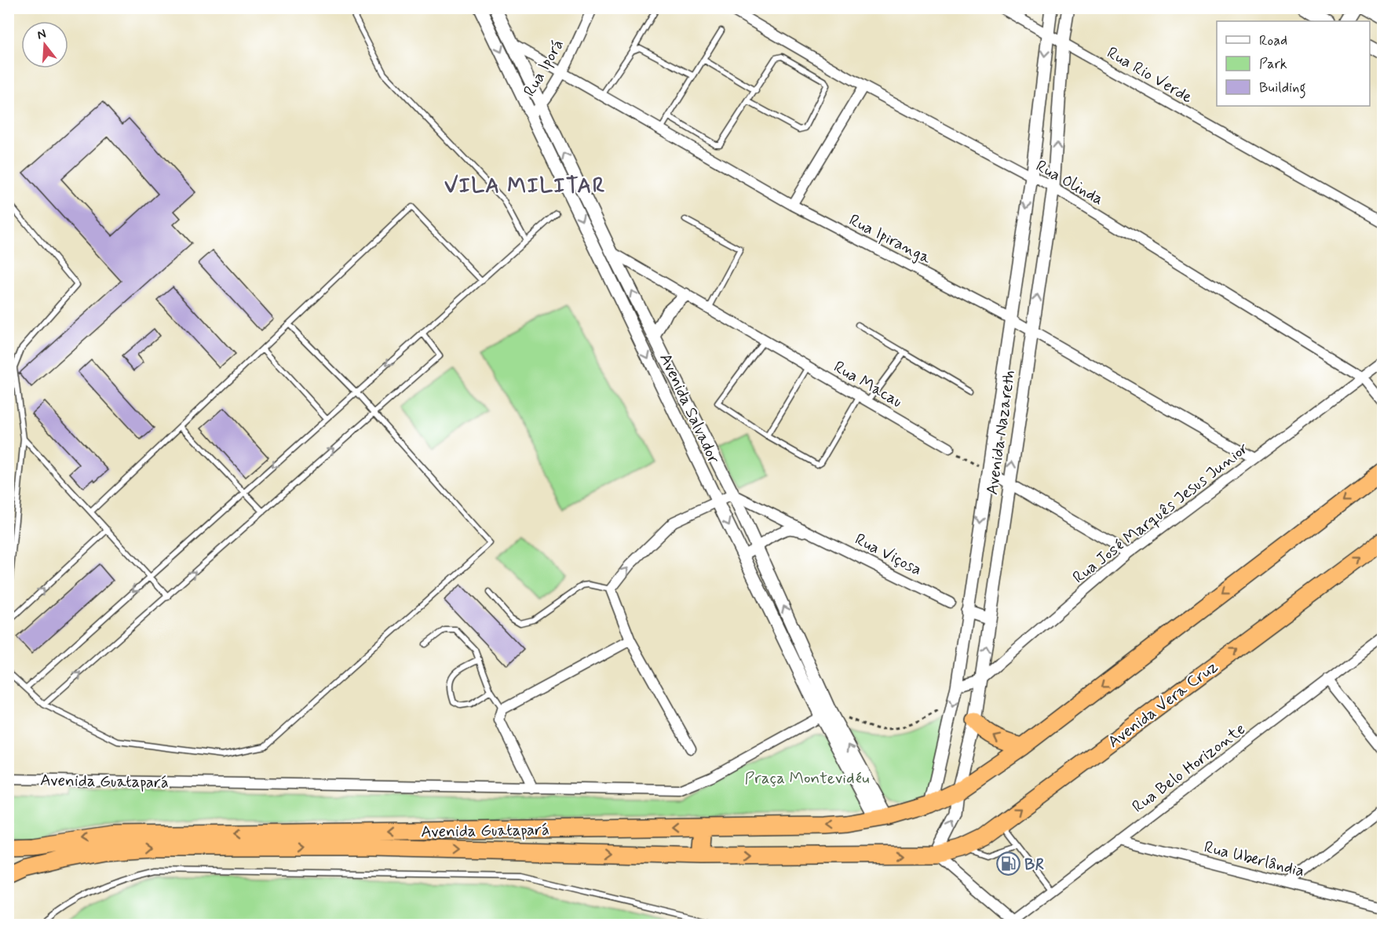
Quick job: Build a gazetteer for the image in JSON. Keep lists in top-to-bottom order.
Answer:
{
  "streets": {
    "highway": ["Avenida Vera Cruz", "Avenida Guatapará"],
    "street": [
      "Rua Iporá",
      "Rua Rio Verde",
      "Rua Olinda",
      "Rua Ipiranga",
      "Rua Macau",
      "Avenida Salvador",
      "Avenida Nazareth",
      "Rua José Marquês Jesus Junior",
      "Rua Viçosa",
      "Rua Belo Horizonte",
      "Rua Uberlândia"
    ]
  },
  "crossings": [
    ["Rua Iporá", "Rua Ipiranga"],
    ["Rua Iporá", "Avenida Salvador"],
    ["Rua Rio Verde", "Avenida Nazareth"],
    ["Rua Olinda", "Avenida Nazareth"],
    ["Rua Olinda", "Rua José Marquês Jesus Junior"],
    ["Rua Ipiranga", "Avenida Salvador"],
    ["Rua Ipiranga", "Avenida Nazareth"],
    ["Rua Ipiranga", "Rua José Marquês Jesus Junior"],
    ["Rua Macau", "Avenida Salvador"],
    ["Avenida Salvador", "Rua Viçosa"],
    ["Avenida Salvador", "Avenida Guatapará"],
    ["Avenida Nazareth", "Rua José Marquês Jesus Junior"],
    ["Avenida Nazareth", "Avenida Vera Cruz"],
    ["Avenida Nazareth", "Avenida Guatapará"],
    ["Avenida Vera Cruz", "Avenida Guatapará"],
    ["Rua Belo Horizonte", "Rua Uberlândia"]
  ],
  "districts": ["VILA MILITAR"],
  "parks": ["Praça Montevidéu"],
  "places": {
    "fuel station": ["BR"]
  },
  "legend": ["Road", "Park", "Building"],
  "north": "top"
}
